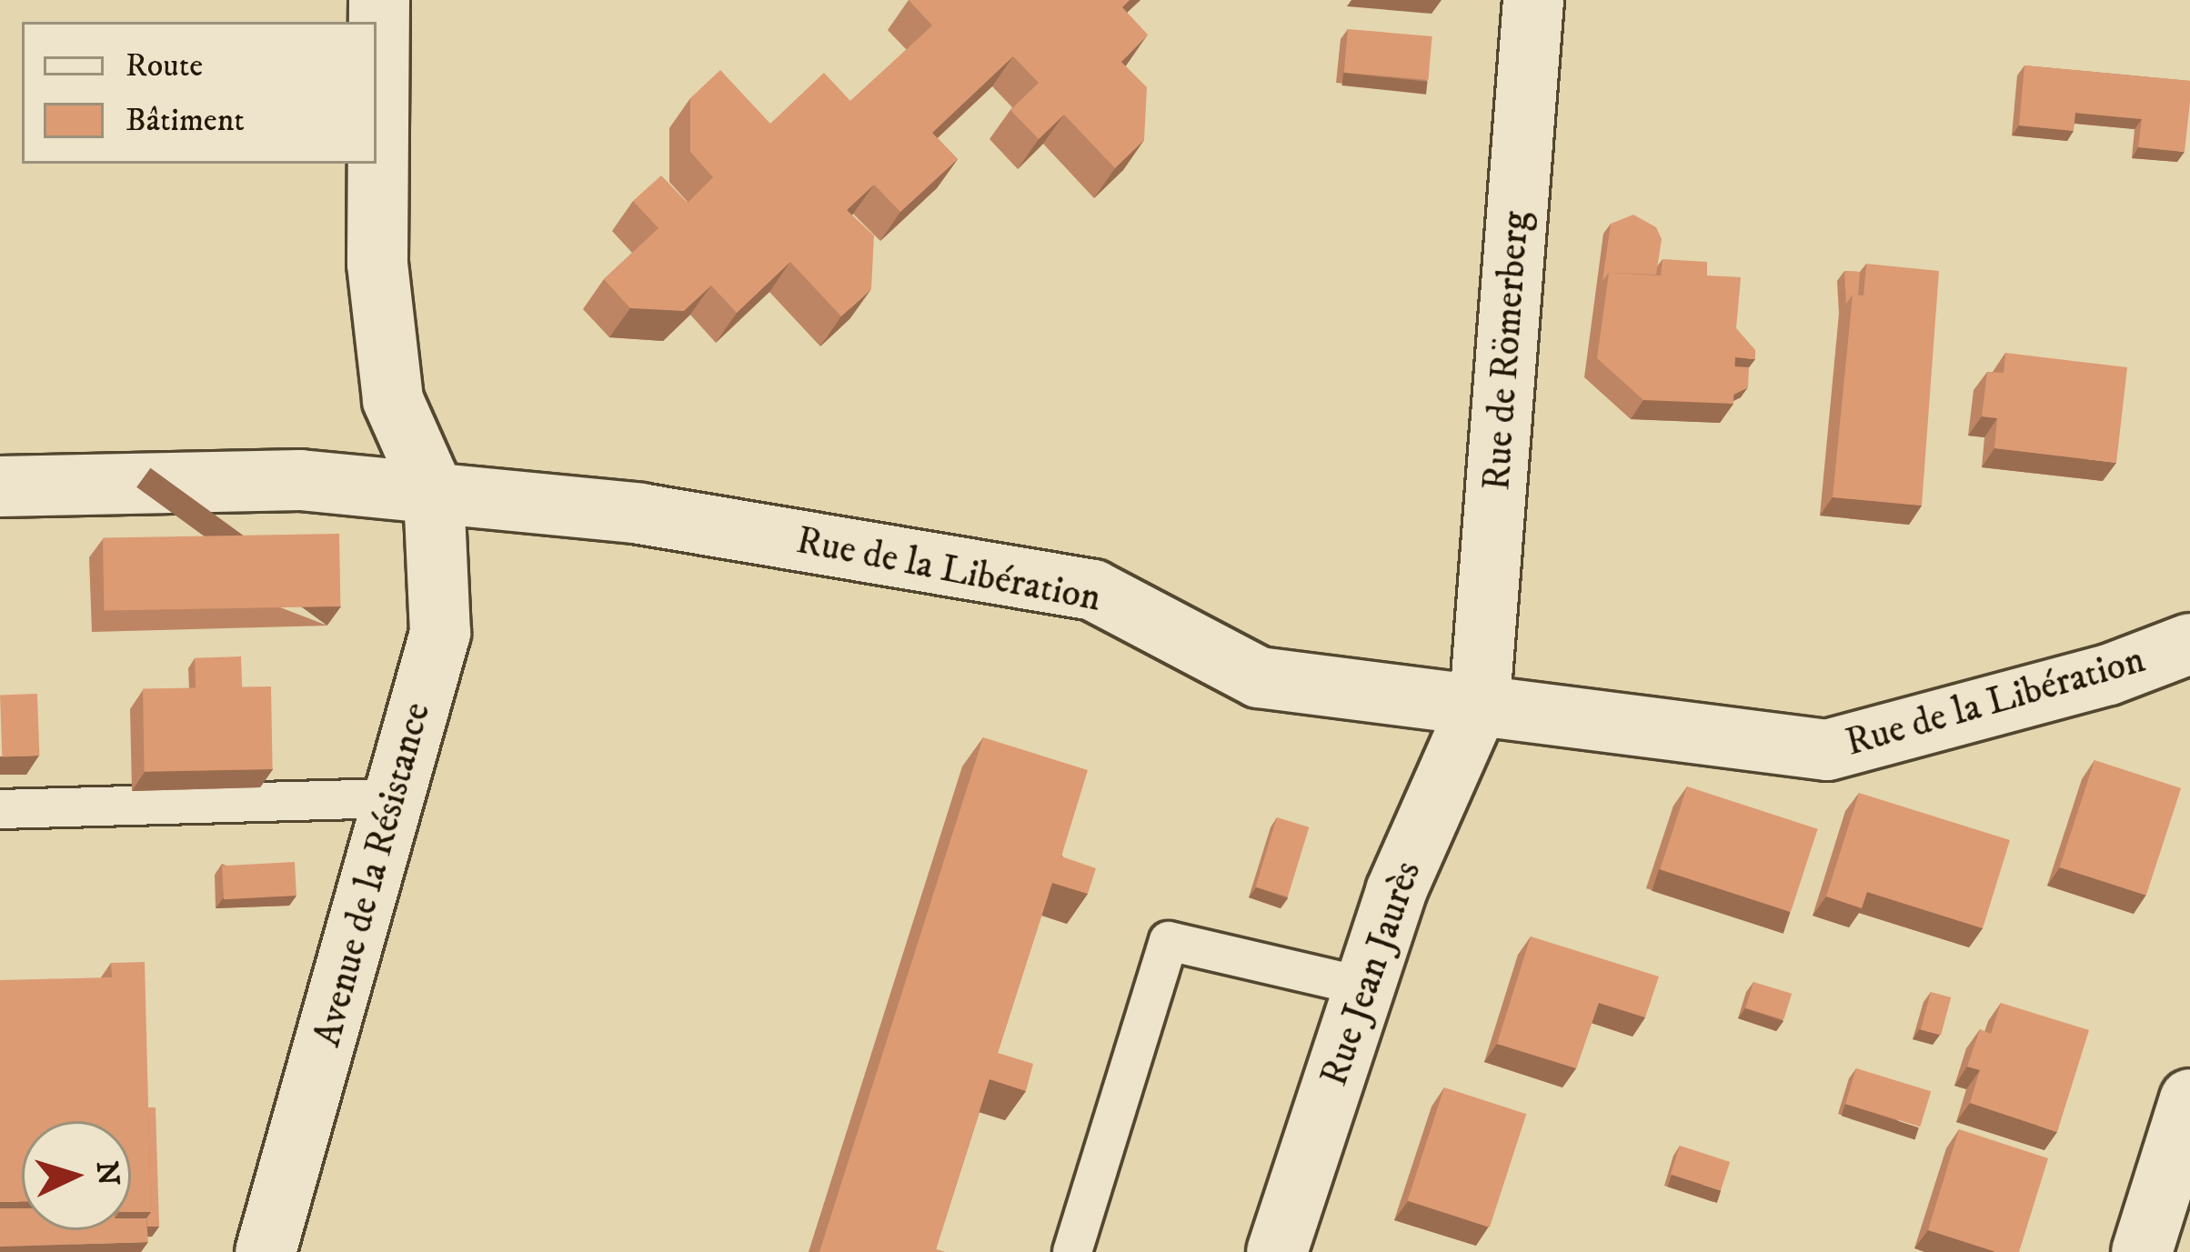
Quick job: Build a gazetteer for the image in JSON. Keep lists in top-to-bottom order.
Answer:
{
  "streets": {
    "street": [
      "Rue de Römerberg",
      "Rue de la Libération",
      "Avenue de la Résistance",
      "Rue Jean Jaurès"
    ]
  },
  "crossings": [
    ["Rue de Römerberg", "Rue de la Libération"],
    ["Rue de Römerberg", "Rue Jean Jaurès"],
    ["Rue de la Libération", "Avenue de la Résistance"],
    ["Rue de la Libération", "Rue Jean Jaurès"]
  ],
  "legend": ["Route", "Bâtiment"],
  "north": "right"
}
